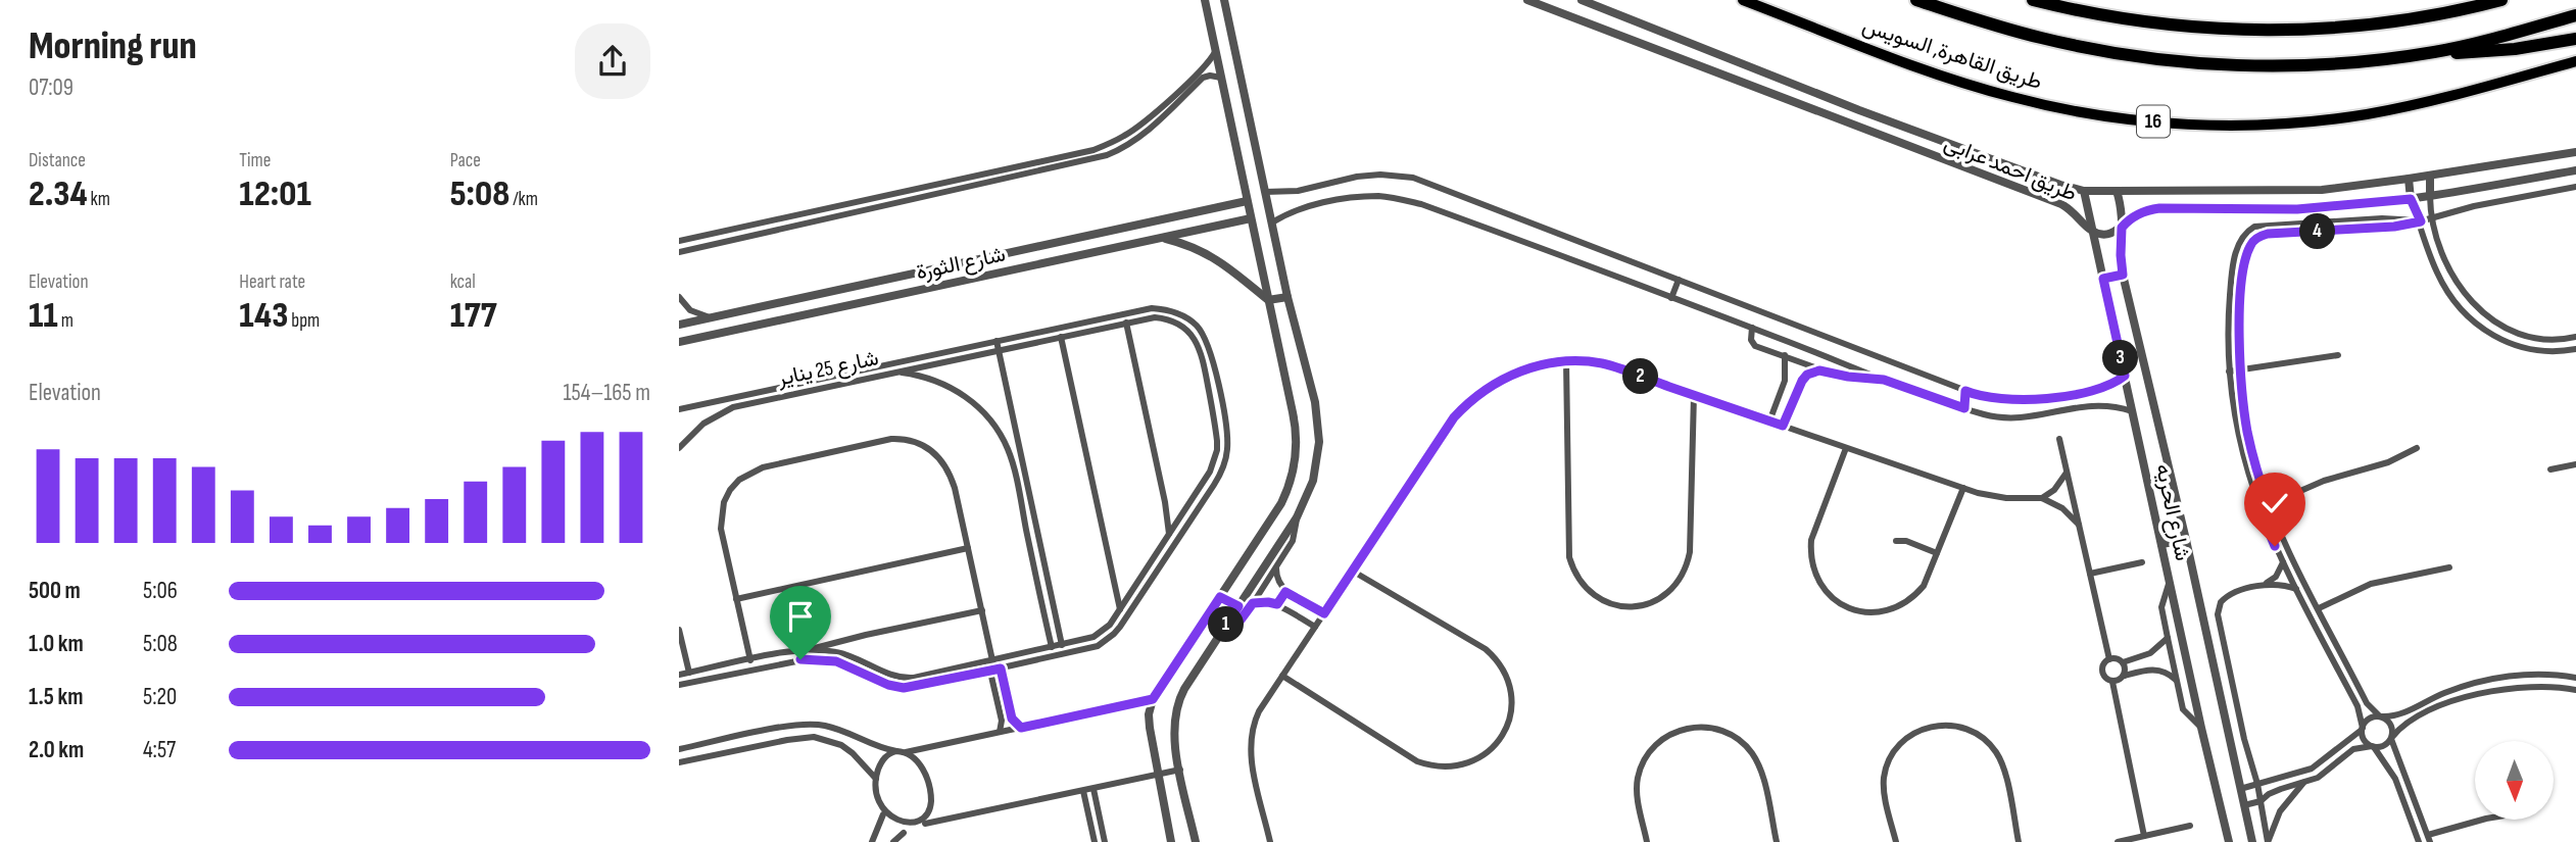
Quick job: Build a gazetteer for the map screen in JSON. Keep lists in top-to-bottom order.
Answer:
{
  "streets": {
    "highway": ["طريق القاهرة, السويس", "16"],
    "street": [
      "طريق احمد عرابى",
      "شارع الثورة",
      "شارع 25 يناير",
      "شارع الحريه"
    ]
  },
  "crossings": [
    ["طريق احمد عرابى", "شارع الحريه"]
  ],
  "north": "bottom",
  "page": {
    "heading": ["Morning run", "07:09"],
    "stats": [
      ["Distance", "2.34 km"],
      ["Time", "12:01"],
      ["Pace", "5:08 /km"],
      ["Elevation", "11 m"],
      ["Heart rate", "143 bpm"],
      ["kcal", "177"]
    ],
    "pins": [
      "4",
      "3",
      "2",
      "1"
    ],
    "chart": ["Elevation", "154–165 m"],
    "list": [
      {
        "name": "500 m",
        "note": "5:06"
      },
      {
        "name": "1.0 km",
        "note": "5:08"
      },
      {
        "name": "1.5 km",
        "note": "5:20"
      },
      {
        "name": "2.0 km",
        "note": "4:57"
      }
    ]
  }
}
